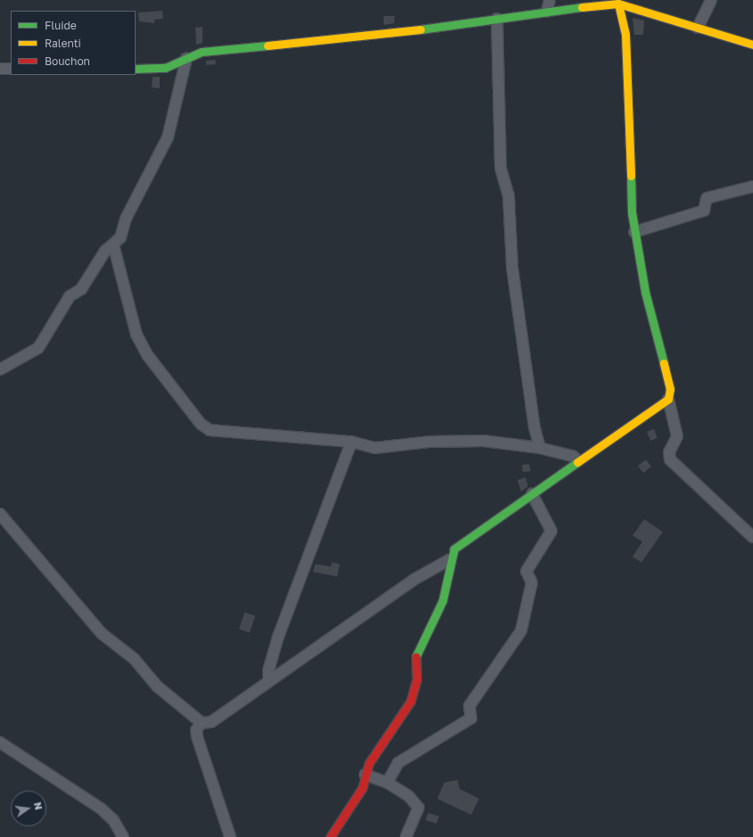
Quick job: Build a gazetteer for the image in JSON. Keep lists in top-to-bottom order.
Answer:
{
  "legend": ["Fluide", "Ralenti", "Bouchon"],
  "north": "right"
}
